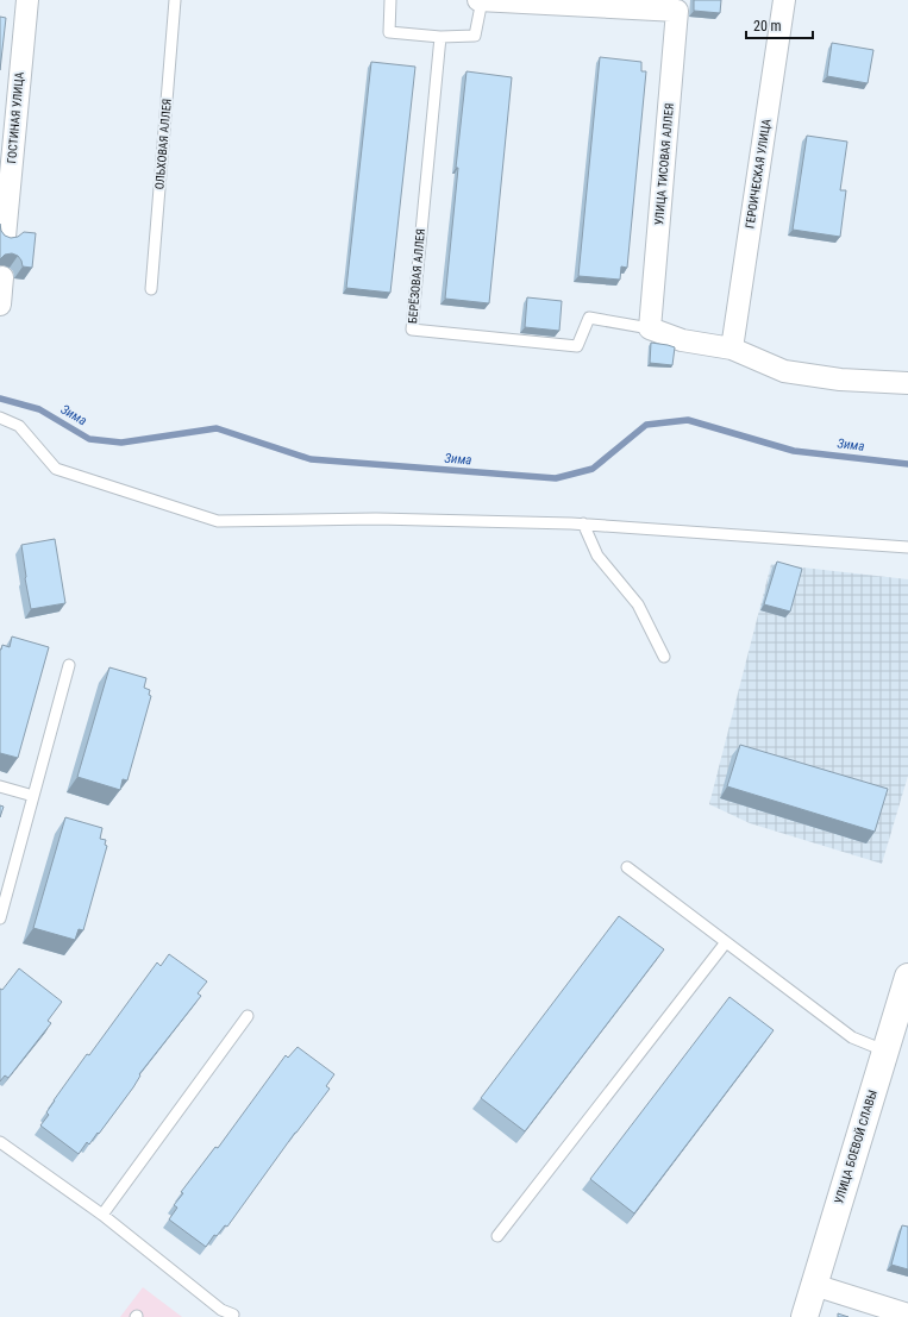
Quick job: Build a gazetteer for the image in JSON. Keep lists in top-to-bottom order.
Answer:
{
  "streets": {
    "street": [
      "ГОСТИНАЯ УЛИЦА",
      "УЛИЦА ТИСОВАЯ АЛЛЕЯ",
      "ГЕРОИЧЕСКАЯ УЛИЦА",
      "УЛИЦА БОЕВОЙ СЛАВЫ"
    ],
    "lane": ["ОЛЬХОВАЯ АЛЛЕЯ", "БЕРЁЗОВАЯ АЛЛЕЯ"]
  },
  "crossings": [
    ["УЛИЦА ТИСОВАЯ АЛЛЕЯ", "БЕРЁЗОВАЯ АЛЛЕЯ"]
  ],
  "water": ["Зима"],
  "scale_bar": "20 m"
}
